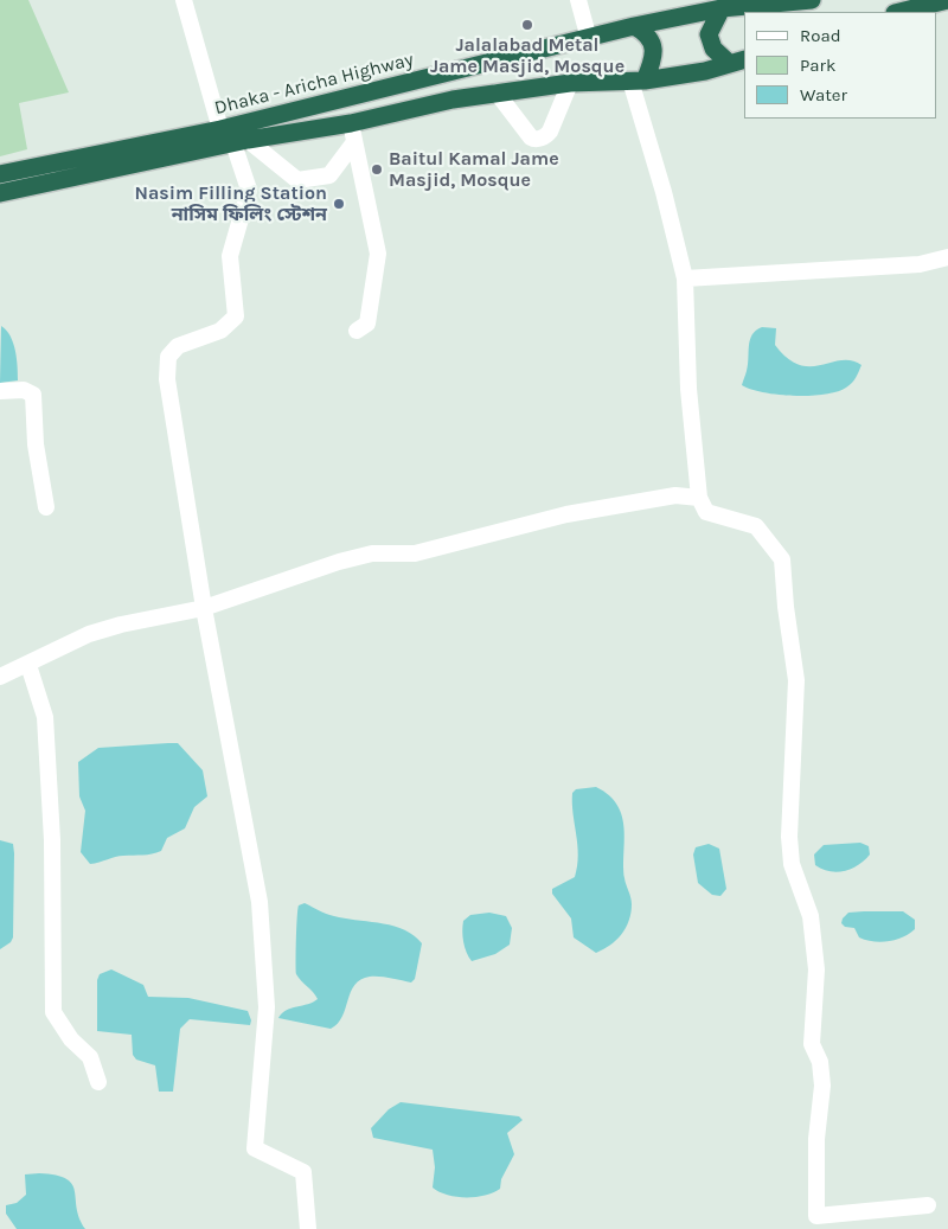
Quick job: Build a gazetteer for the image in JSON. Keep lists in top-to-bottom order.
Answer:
{
  "streets": {
    "highway": ["Dhaka - Aricha Highway"]
  },
  "places": ["Jalalabad Metal Jame Masjid, Mosque", "Baitul Kamal Jame Masjid, Mosque", "Nasim Filling Station নাসিম ফিলিং স্টেশন"],
  "legend": ["Road", "Park", "Water"]
}
